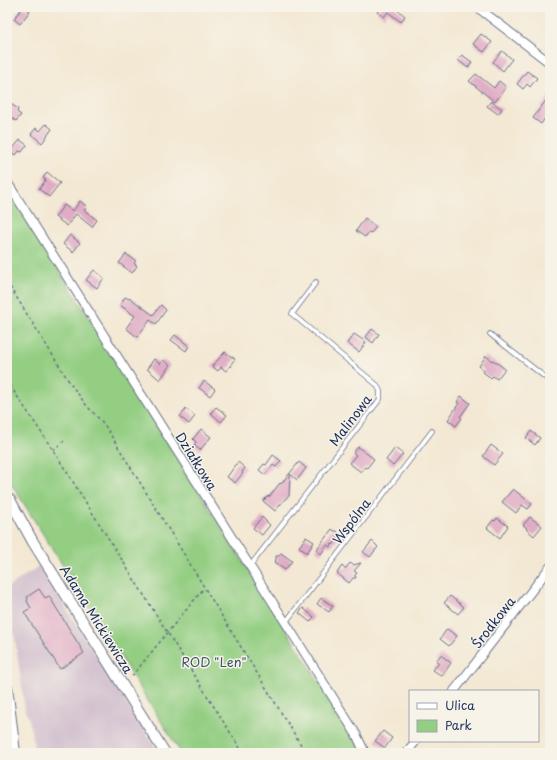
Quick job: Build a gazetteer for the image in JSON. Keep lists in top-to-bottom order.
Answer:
{
  "streets": {
    "street": ["Działkowa", "Adama Mickiewicza", "Środkowa"],
    "lane": ["Malinowa", "Wspólna"]
  },
  "crossings": [
    ["Malinowa", "Działkowa"],
    ["Działkowa", "Wspólna"]
  ],
  "parks": ["ROD \"Len\""],
  "legend": ["Ulica", "Park"]
}
